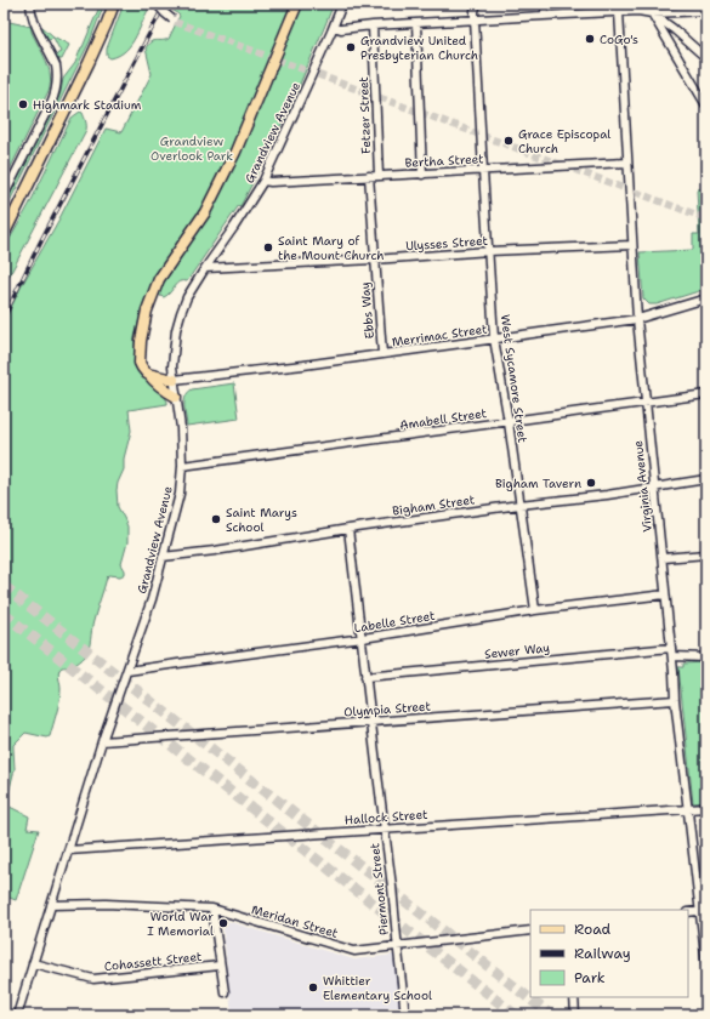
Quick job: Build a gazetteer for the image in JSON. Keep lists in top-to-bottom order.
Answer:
{
  "streets": {
    "street": [
      "Fetzer Street",
      "Grandview Avenue",
      "Bertha Street",
      "Ulysses Street",
      "Ebbs Way",
      "Merrimac Street",
      "West Sycamore Street",
      "Amabell Street",
      "Virginia Avenue",
      "Bigham Street",
      "Labelle Street",
      "Sewer Way",
      "Olympia Street",
      "Hallock Street",
      "Piermont Street",
      "Meridan Street",
      "Cohassett Street"
    ]
  },
  "crossings": [
    ["Fetzer Street", "Bertha Street"],
    ["Grandview Avenue", "Bertha Street"],
    ["Grandview Avenue", "Ulysses Street"],
    ["Grandview Avenue", "Merrimac Street"],
    ["Grandview Avenue", "Amabell Street"],
    ["Grandview Avenue", "Bigham Street"],
    ["Grandview Avenue", "Labelle Street"],
    ["Grandview Avenue", "Olympia Street"],
    ["Grandview Avenue", "Hallock Street"],
    ["Grandview Avenue", "Meridan Street"],
    ["Grandview Avenue", "Cohassett Street"],
    ["Bertha Street", "Ebbs Way"],
    ["Bertha Street", "West Sycamore Street"],
    ["Bertha Street", "Virginia Avenue"],
    ["Ulysses Street", "Ebbs Way"],
    ["Ulysses Street", "West Sycamore Street"],
    ["Ulysses Street", "Virginia Avenue"],
    ["Ebbs Way", "Merrimac Street"],
    ["Merrimac Street", "West Sycamore Street"],
    ["Merrimac Street", "Virginia Avenue"],
    ["West Sycamore Street", "Amabell Street"],
    ["West Sycamore Street", "Bigham Street"],
    ["West Sycamore Street", "Labelle Street"],
    ["Amabell Street", "Virginia Avenue"],
    ["Virginia Avenue", "Bigham Street"],
    ["Virginia Avenue", "Labelle Street"],
    ["Virginia Avenue", "Sewer Way"],
    ["Virginia Avenue", "Olympia Street"],
    ["Virginia Avenue", "Hallock Street"],
    ["Bigham Street", "Piermont Street"],
    ["Labelle Street", "Piermont Street"],
    ["Sewer Way", "Piermont Street"],
    ["Olympia Street", "Piermont Street"],
    ["Hallock Street", "Piermont Street"],
    ["Piermont Street", "Meridan Street"]
  ],
  "parks": ["Grandview Overlook Park"],
  "places": [
    "CoGo's",
    "Grandview United Presbyterian Church",
    "Highmark Stadium",
    "Grace Episcopal Church",
    "Saint Mary of the Mount Church",
    "Bigham Tavern",
    "Saint Marys School",
    "World War I Memorial",
    "Whittier Elementary School"
  ],
  "legend": ["Road", "Railway", "Park"]
}
